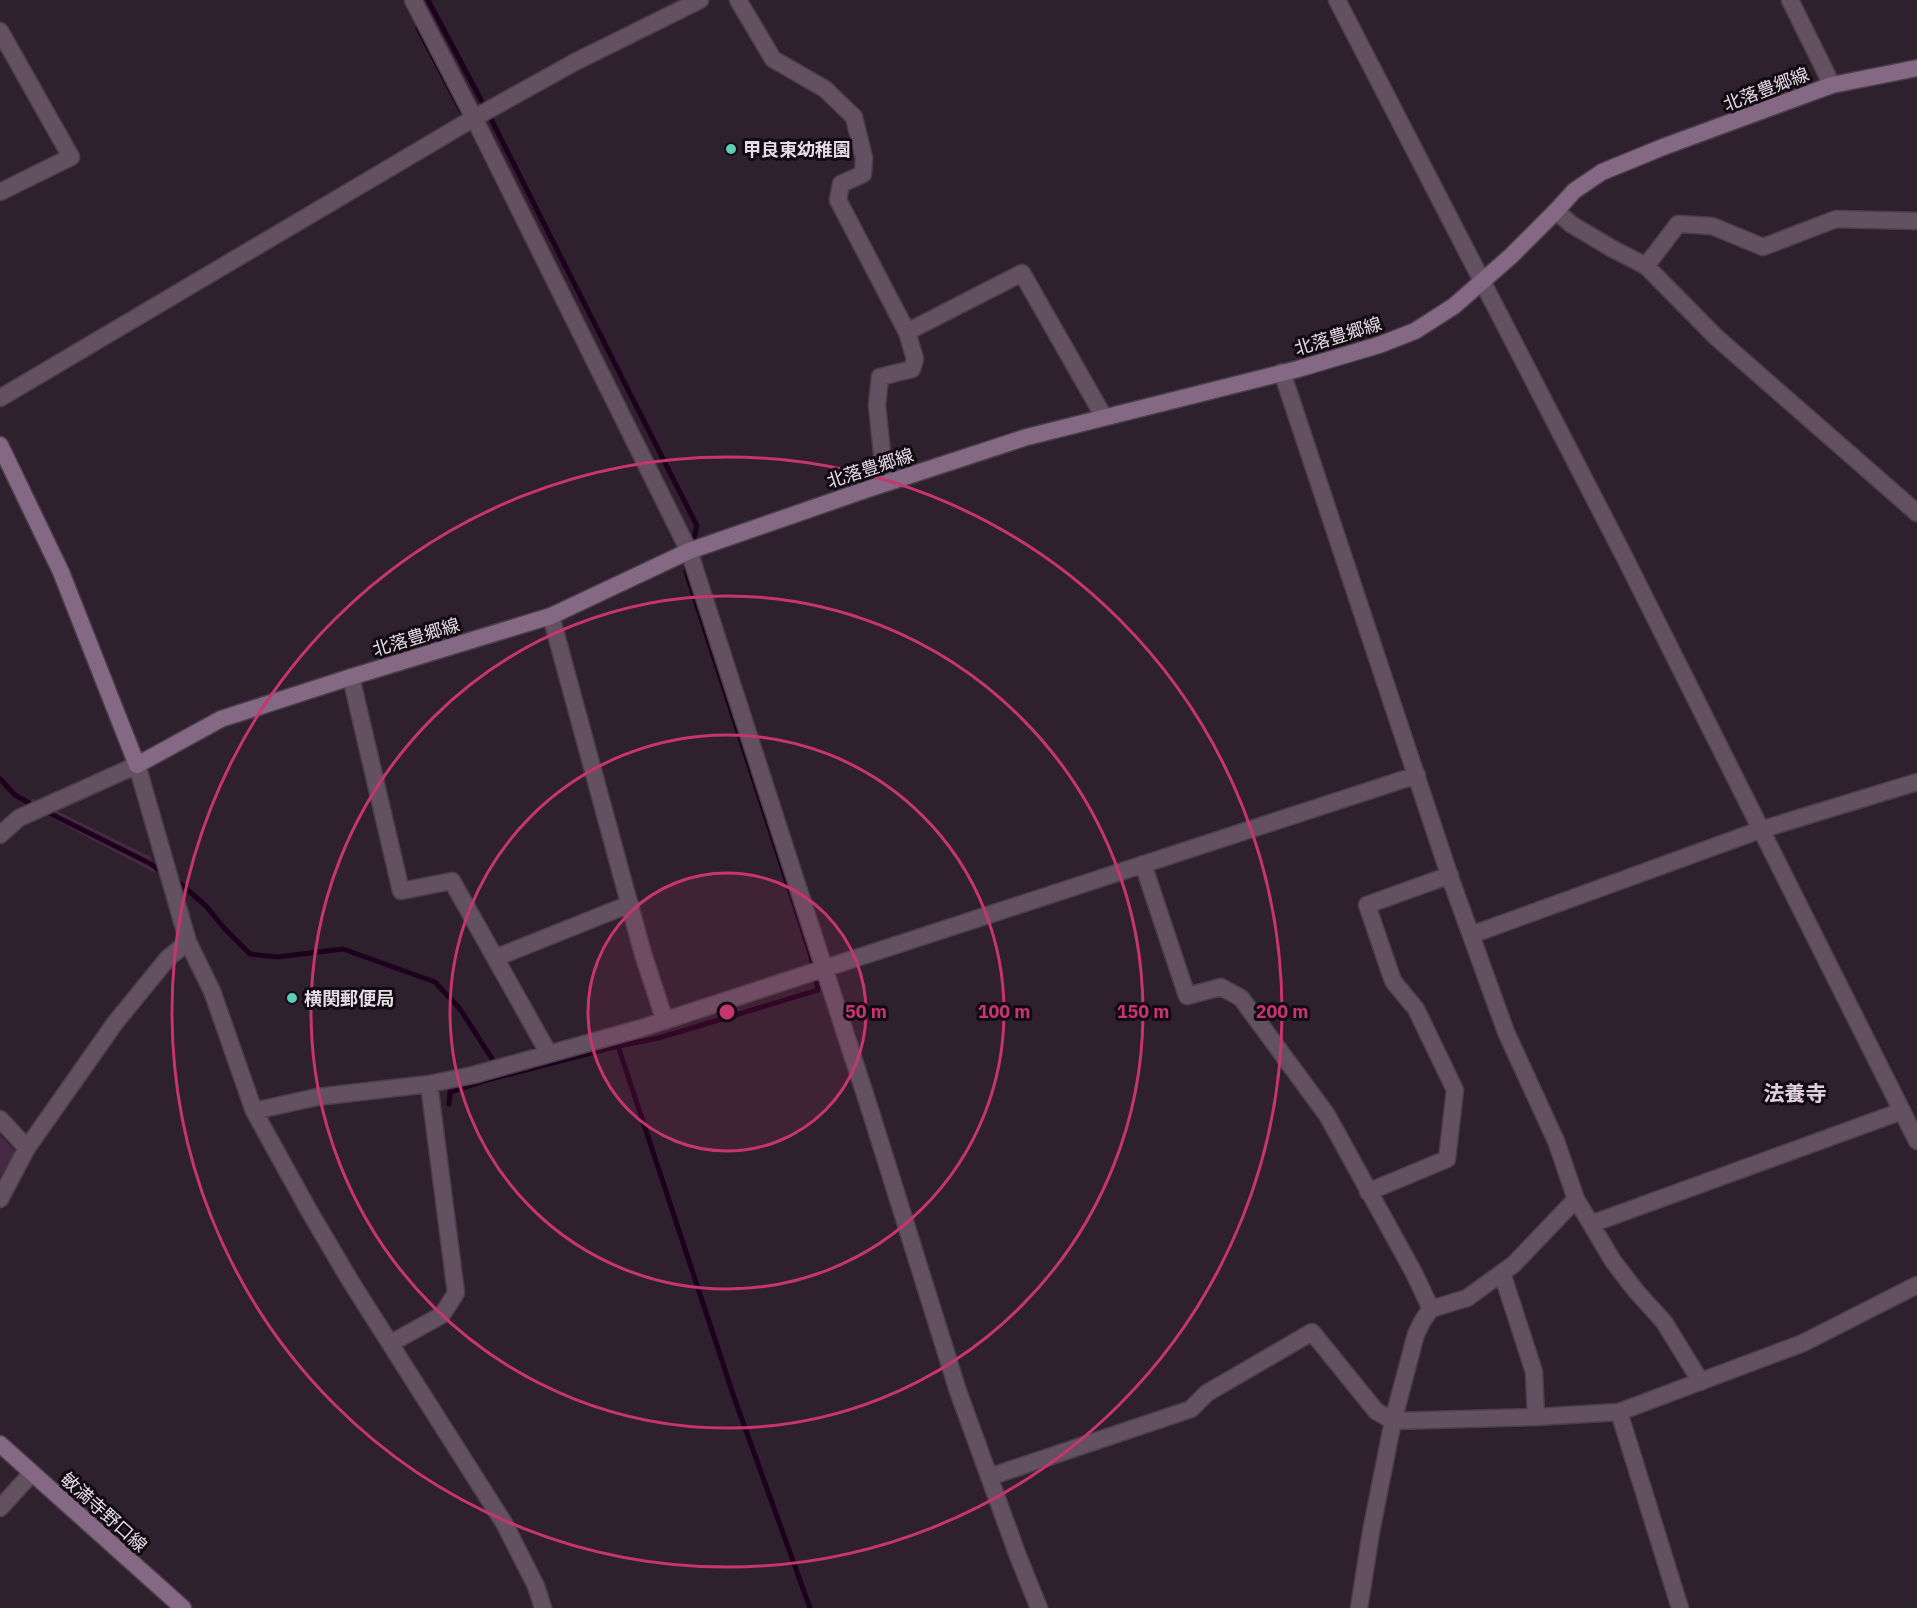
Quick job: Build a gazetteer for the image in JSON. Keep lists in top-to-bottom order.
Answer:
{
  "streets": {
    "main road": ["北落豊郷線", "敏満寺野口線"]
  },
  "districts": ["法養寺"],
  "places": ["甲良東幼稚園", "横関郵便局"],
  "rings": [
    "50 m",
    "100 m",
    "150 m",
    "200 m"
  ]
}
